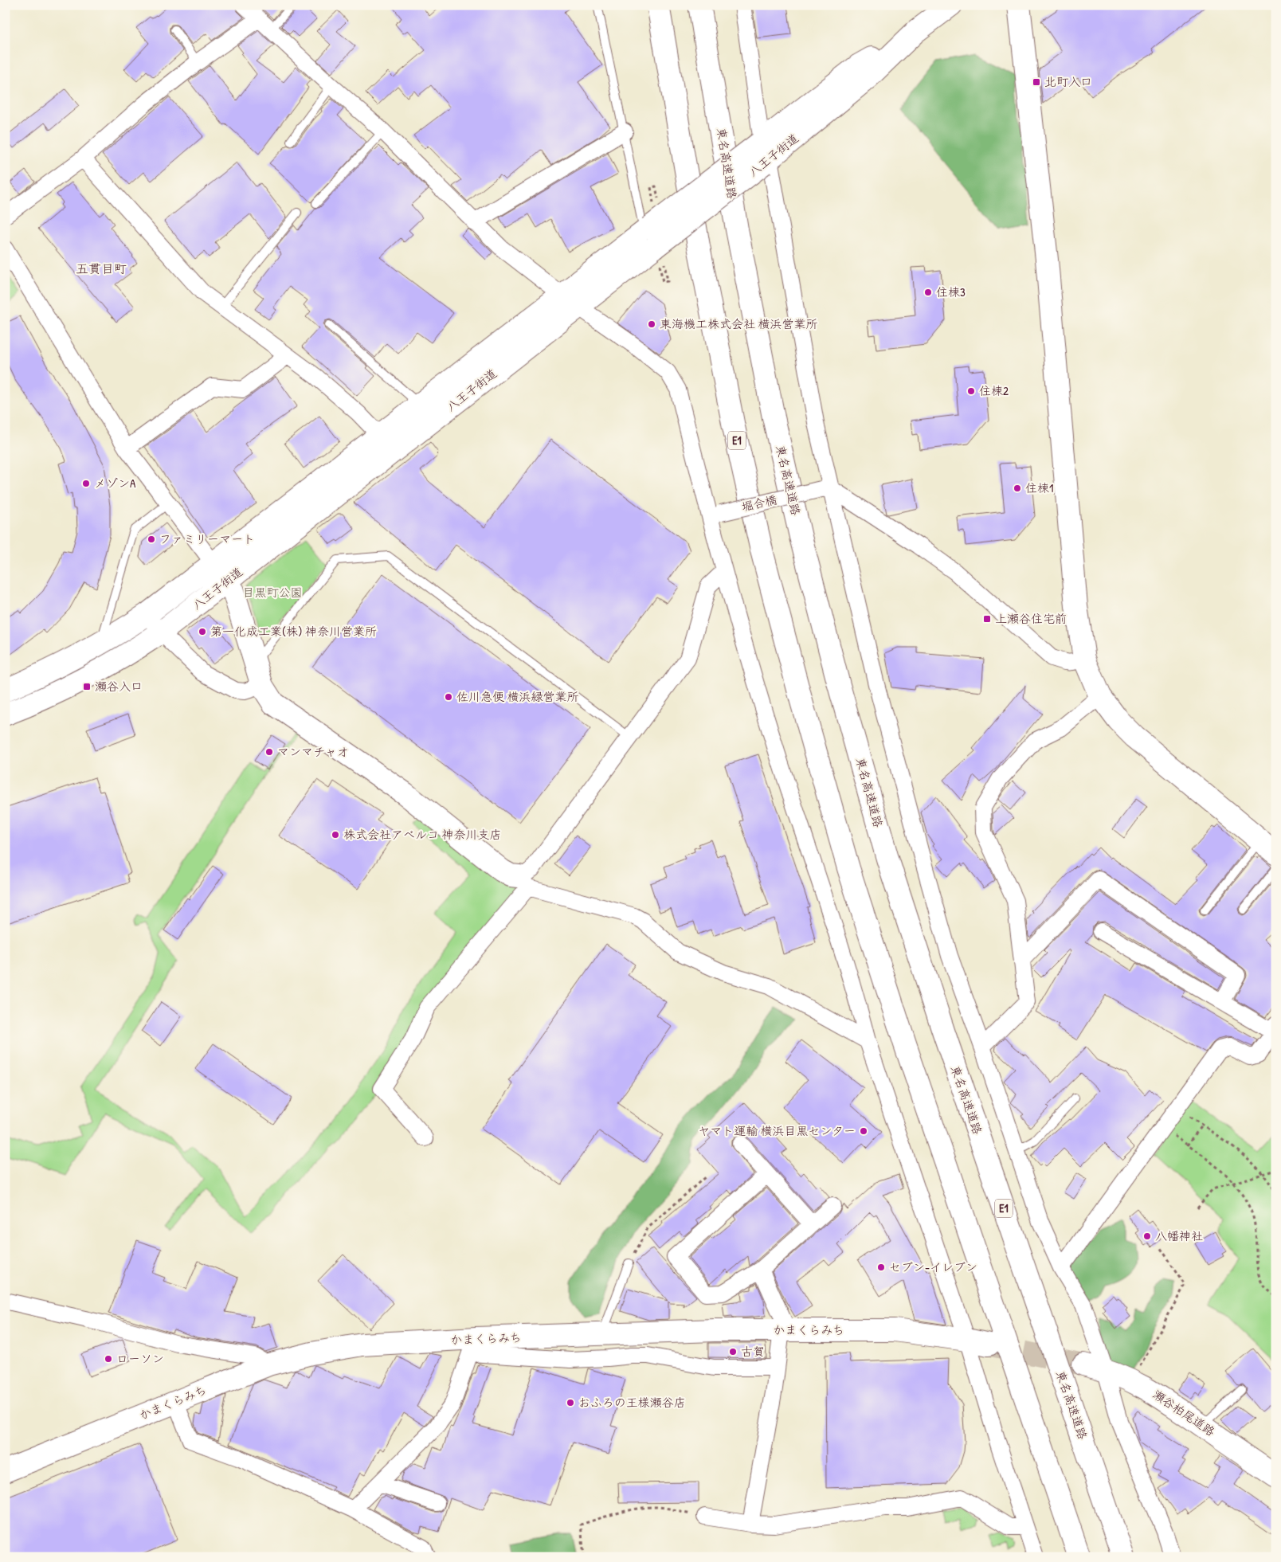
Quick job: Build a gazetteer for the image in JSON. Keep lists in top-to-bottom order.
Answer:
{
  "streets": {
    "main road": [
      "八王子街道",
      "東名高速道路",
      "E1",
      "かまくらみち",
      "瀬谷柏尾道路"
    ],
    "street": ["堀合橋"]
  },
  "districts": ["五貫目町"],
  "parks": ["目黒町公園"],
  "places": {
    "transit": ["北町入口", "上瀬谷住宅前", "瀬谷入口"],
    "other": [
      "住棟3",
      "東海機工株式会社 横浜営業所",
      "住棟2",
      "メゾンA",
      "住棟1",
      "ファミリーマート",
      "第一化成工業(株) 神奈川営業所",
      "佐川急便 横浜緑営業所",
      "マンマチャオ",
      "株式会社アベルコ 神奈川支店",
      "ヤマト運輸 横浜目黒センター",
      "八幡神社",
      "セブン-イレブン",
      "古賀",
      "ローソン",
      "おふろの王様瀬谷店"
    ]
  }
}
